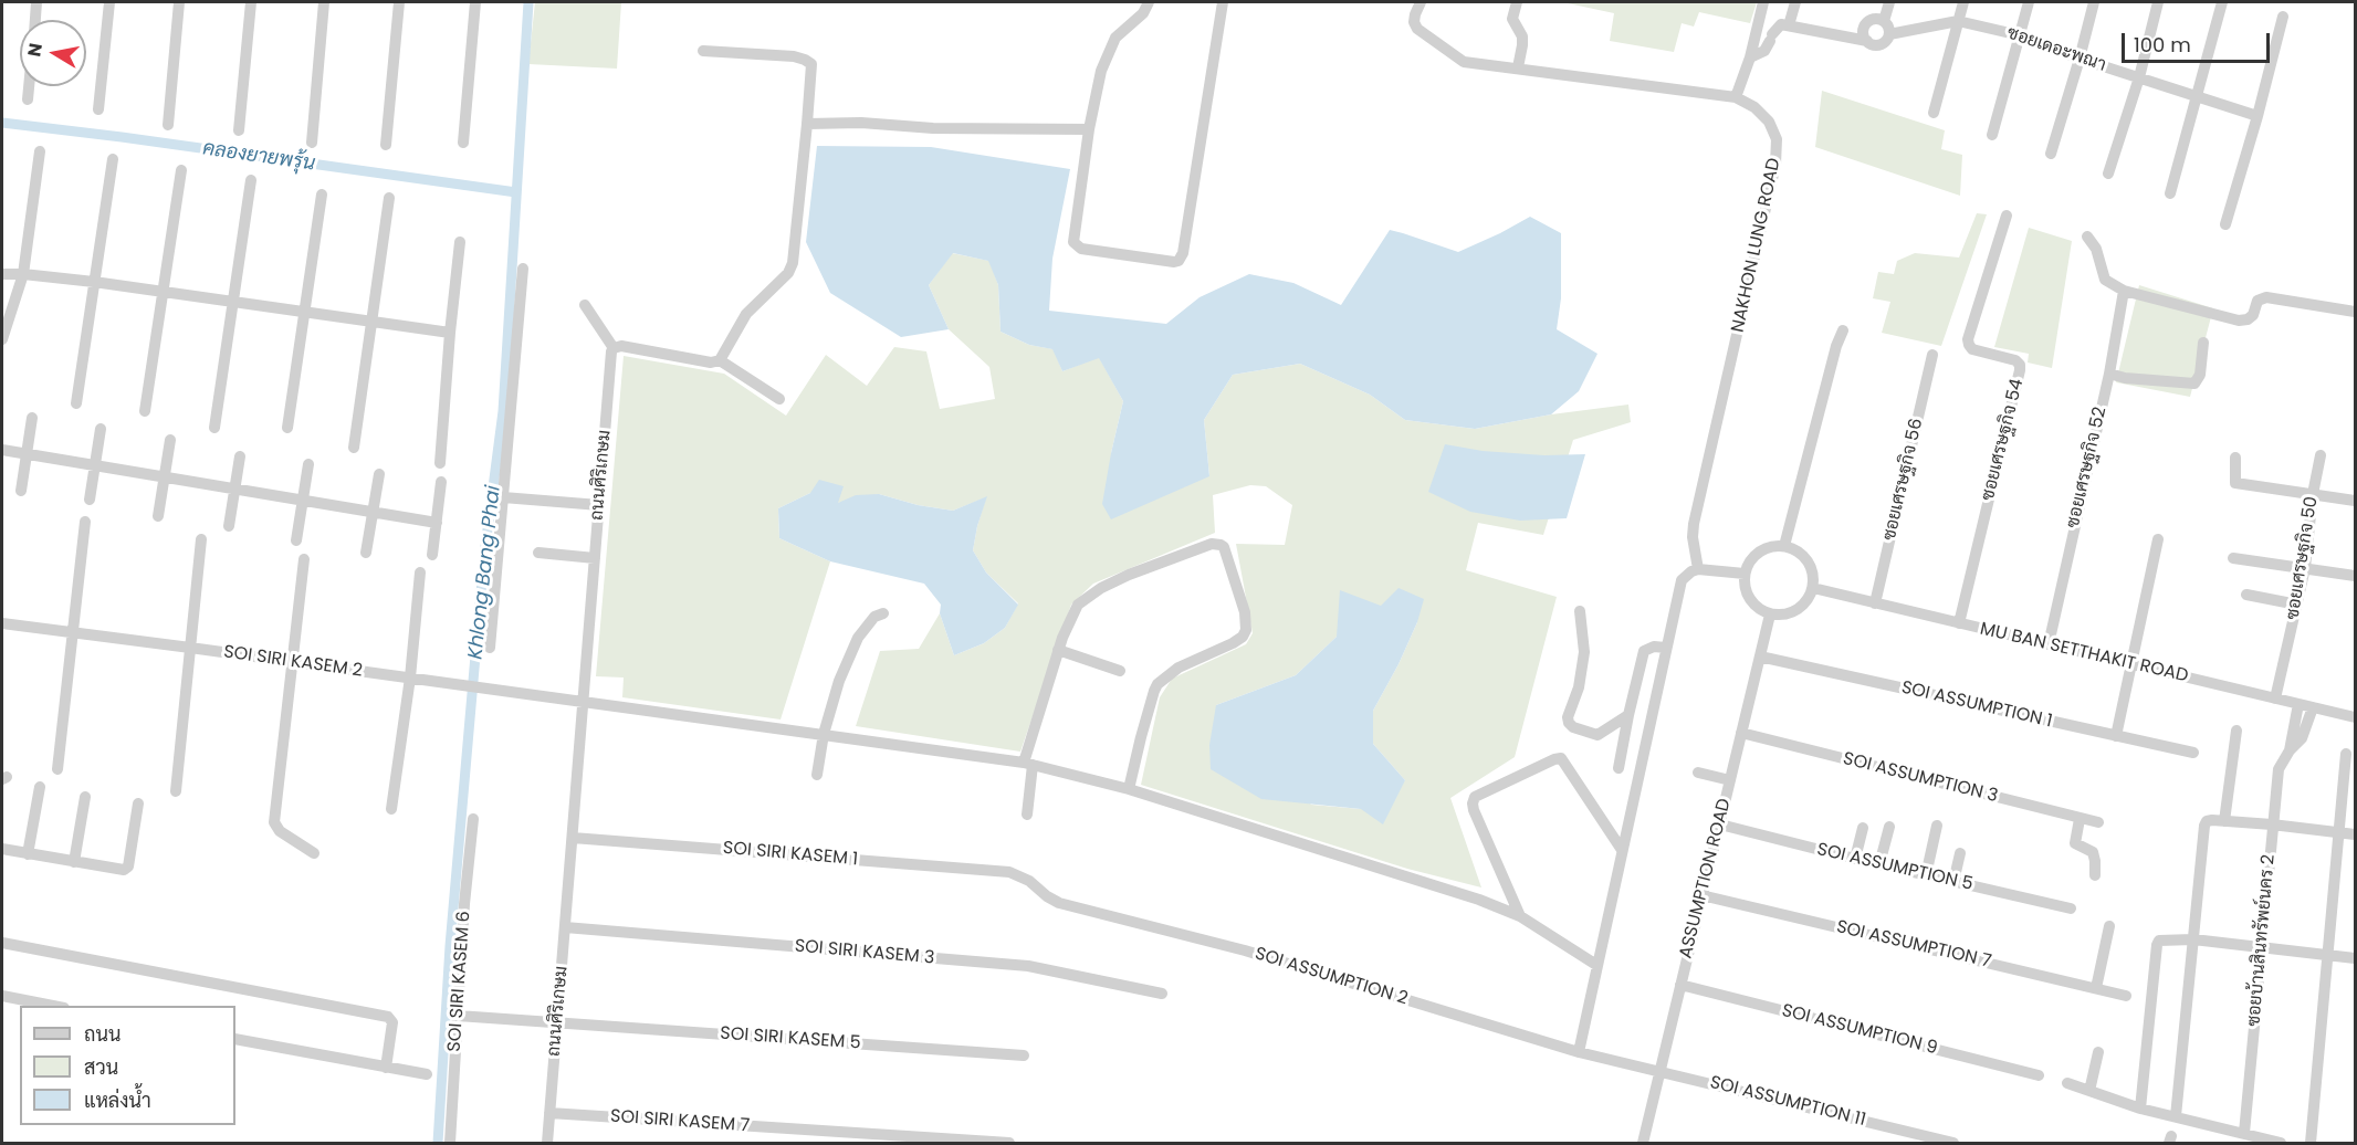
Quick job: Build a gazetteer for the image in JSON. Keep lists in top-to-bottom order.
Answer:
{
  "streets": {
    "street": [
      "ซอยเดอะพณา",
      "NAKHON LUNG ROAD",
      "ซอยเศรษฐกิจ 54",
      "ซอยเศรษฐกิจ 52",
      "ถนนศิริเกษม",
      "ซอยเศรษฐกิจ 56",
      "ซอยเศรษฐกิจ 50",
      "MU BAN SETTHAKIT ROAD",
      "SOI SIRI KASEM 2",
      "SOI ASSUMPTION 1",
      "SOI ASSUMPTION 3",
      "SOI SIRI KASEM 1",
      "SOI ASSUMPTION 5",
      "ASSUMPTION ROAD",
      "ซอยบ้านสินทรัพย์นคร 2",
      "SOI ASSUMPTION 7",
      "SOI SIRI KASEM 3",
      "SOI ASSUMPTION 2",
      "SOI SIRI KASEM 6",
      "SOI ASSUMPTION 9",
      "SOI SIRI KASEM 5",
      "SOI ASSUMPTION 11",
      "SOI SIRI KASEM 7"
    ]
  },
  "crossings": [
    ["ซอยเศรษฐกิจ 54", "MU BAN SETTHAKIT ROAD"],
    ["ซอยเศรษฐกิจ 52", "MU BAN SETTHAKIT ROAD"],
    ["ถนนศิริเกษม", "SOI SIRI KASEM 2"],
    ["ถนนศิริเกษม", "SOI SIRI KASEM 1"],
    ["ถนนศิริเกษม", "SOI SIRI KASEM 3"],
    ["ถนนศิริเกษม", "SOI SIRI KASEM 5"],
    ["ถนนศิริเกษม", "SOI SIRI KASEM 7"],
    ["ซอยเศรษฐกิจ 56", "MU BAN SETTHAKIT ROAD"],
    ["ซอยเศรษฐกิจ 50", "MU BAN SETTHAKIT ROAD"],
    ["MU BAN SETTHAKIT ROAD", "ASSUMPTION ROAD"],
    ["MU BAN SETTHAKIT ROAD", "ซอยบ้านสินทรัพย์นคร 2"],
    ["SOI ASSUMPTION 1", "ASSUMPTION ROAD"],
    ["SOI ASSUMPTION 3", "ASSUMPTION ROAD"],
    ["SOI SIRI KASEM 1", "SOI ASSUMPTION 2"],
    ["SOI ASSUMPTION 5", "ASSUMPTION ROAD"],
    ["ASSUMPTION ROAD", "SOI ASSUMPTION 7"],
    ["ASSUMPTION ROAD", "SOI ASSUMPTION 2"],
    ["ASSUMPTION ROAD", "SOI ASSUMPTION 9"],
    ["ASSUMPTION ROAD", "SOI ASSUMPTION 11"],
    ["SOI ASSUMPTION 2", "SOI ASSUMPTION 11"],
    ["SOI SIRI KASEM 6", "SOI SIRI KASEM 5"]
  ],
  "water": ["คลองยายพรุ้น", "Khlong Bang Phai"],
  "legend": ["ถนน", "สวน", "แหล่งน้ำ"],
  "scale_bar": "100 m",
  "north": "left"
}
